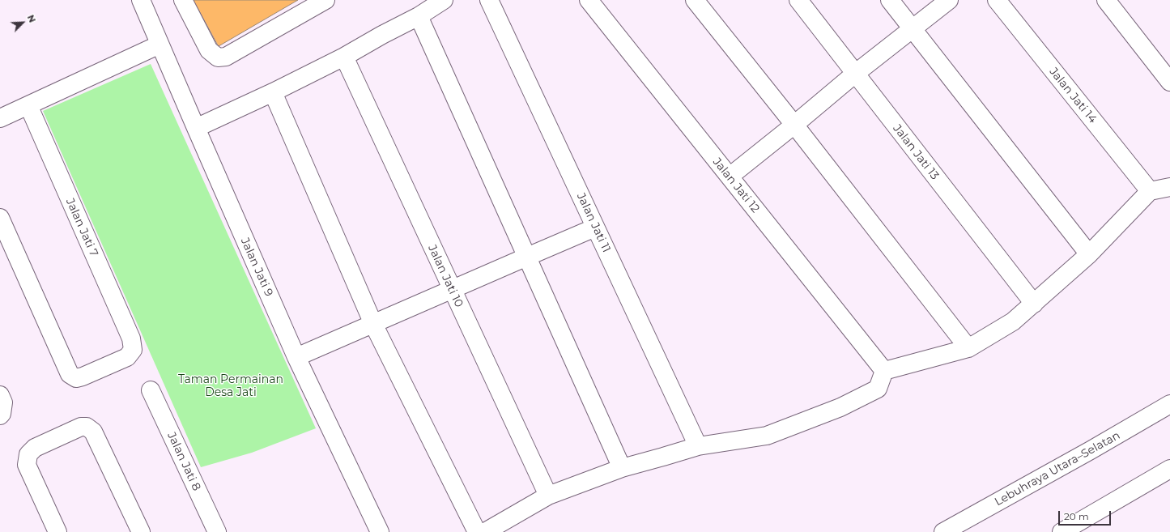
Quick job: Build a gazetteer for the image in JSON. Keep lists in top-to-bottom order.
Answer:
{
  "streets": {
    "main road": [
      "Jalan Jati 14",
      "Jalan Jati 13",
      "Jalan Jati 12",
      "Jalan Jati 11",
      "Jalan Jati 7",
      "Jalan Jati 9",
      "Jalan Jati 10",
      "Jalan Jati 8",
      "Lebuhraya Utara–Selatan"
    ]
  },
  "parks": ["Taman Permainan Desa Jati"],
  "scale_bar": "20 m",
  "north": "top right"
}
